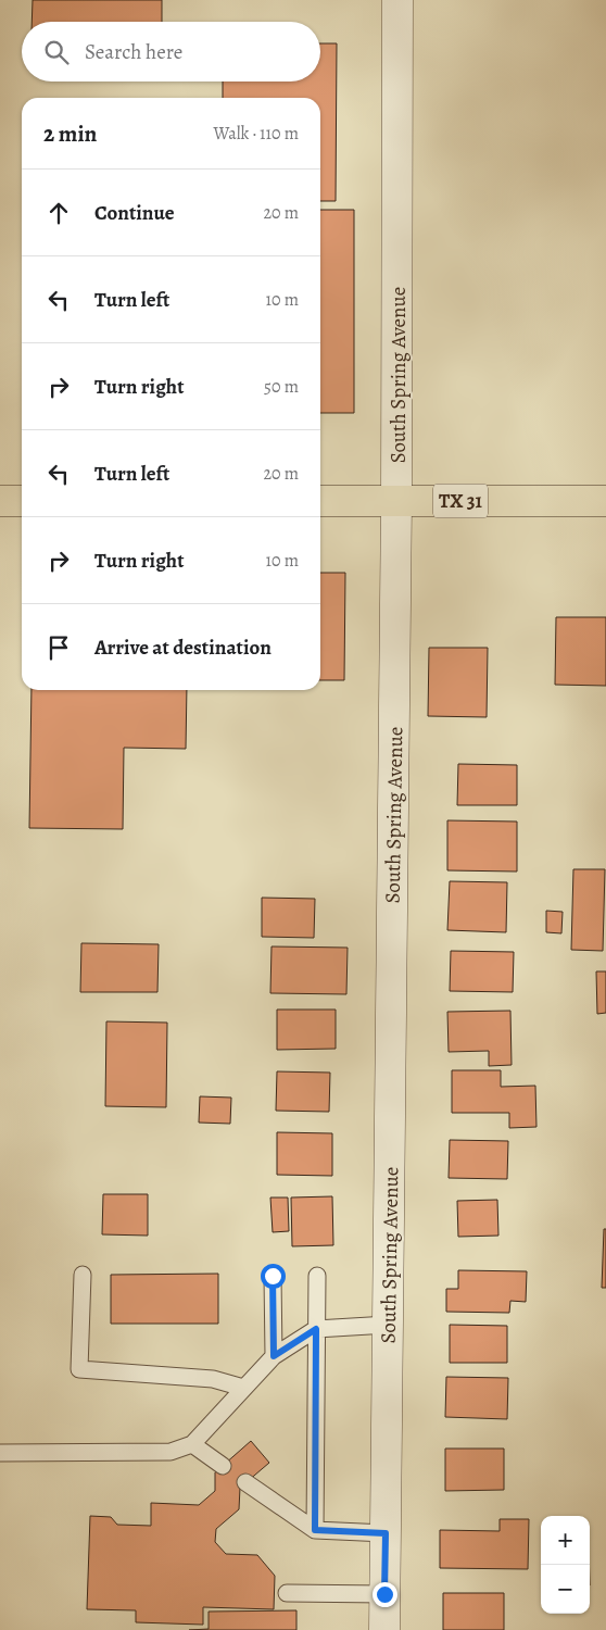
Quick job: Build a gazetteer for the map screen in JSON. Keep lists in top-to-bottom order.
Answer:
{
  "streets": {
    "main road": ["TX 31"],
    "street": ["South Spring Avenue"]
  },
  "crossings": [
    ["South Spring Avenue", "TX 31"]
  ],
  "page": {
    "search": "Search here",
    "heading": ["2 min", "Walk · 110 m"],
    "list": [
      ["Continue", "20 m"],
      ["Turn left", "10 m"],
      ["Turn right", "50 m"],
      ["Turn left", "20 m"],
      ["Turn right", "10 m"],
      "Arrive at destination"
    ],
    "map_buttons": ["+", "−"]
  }
}
